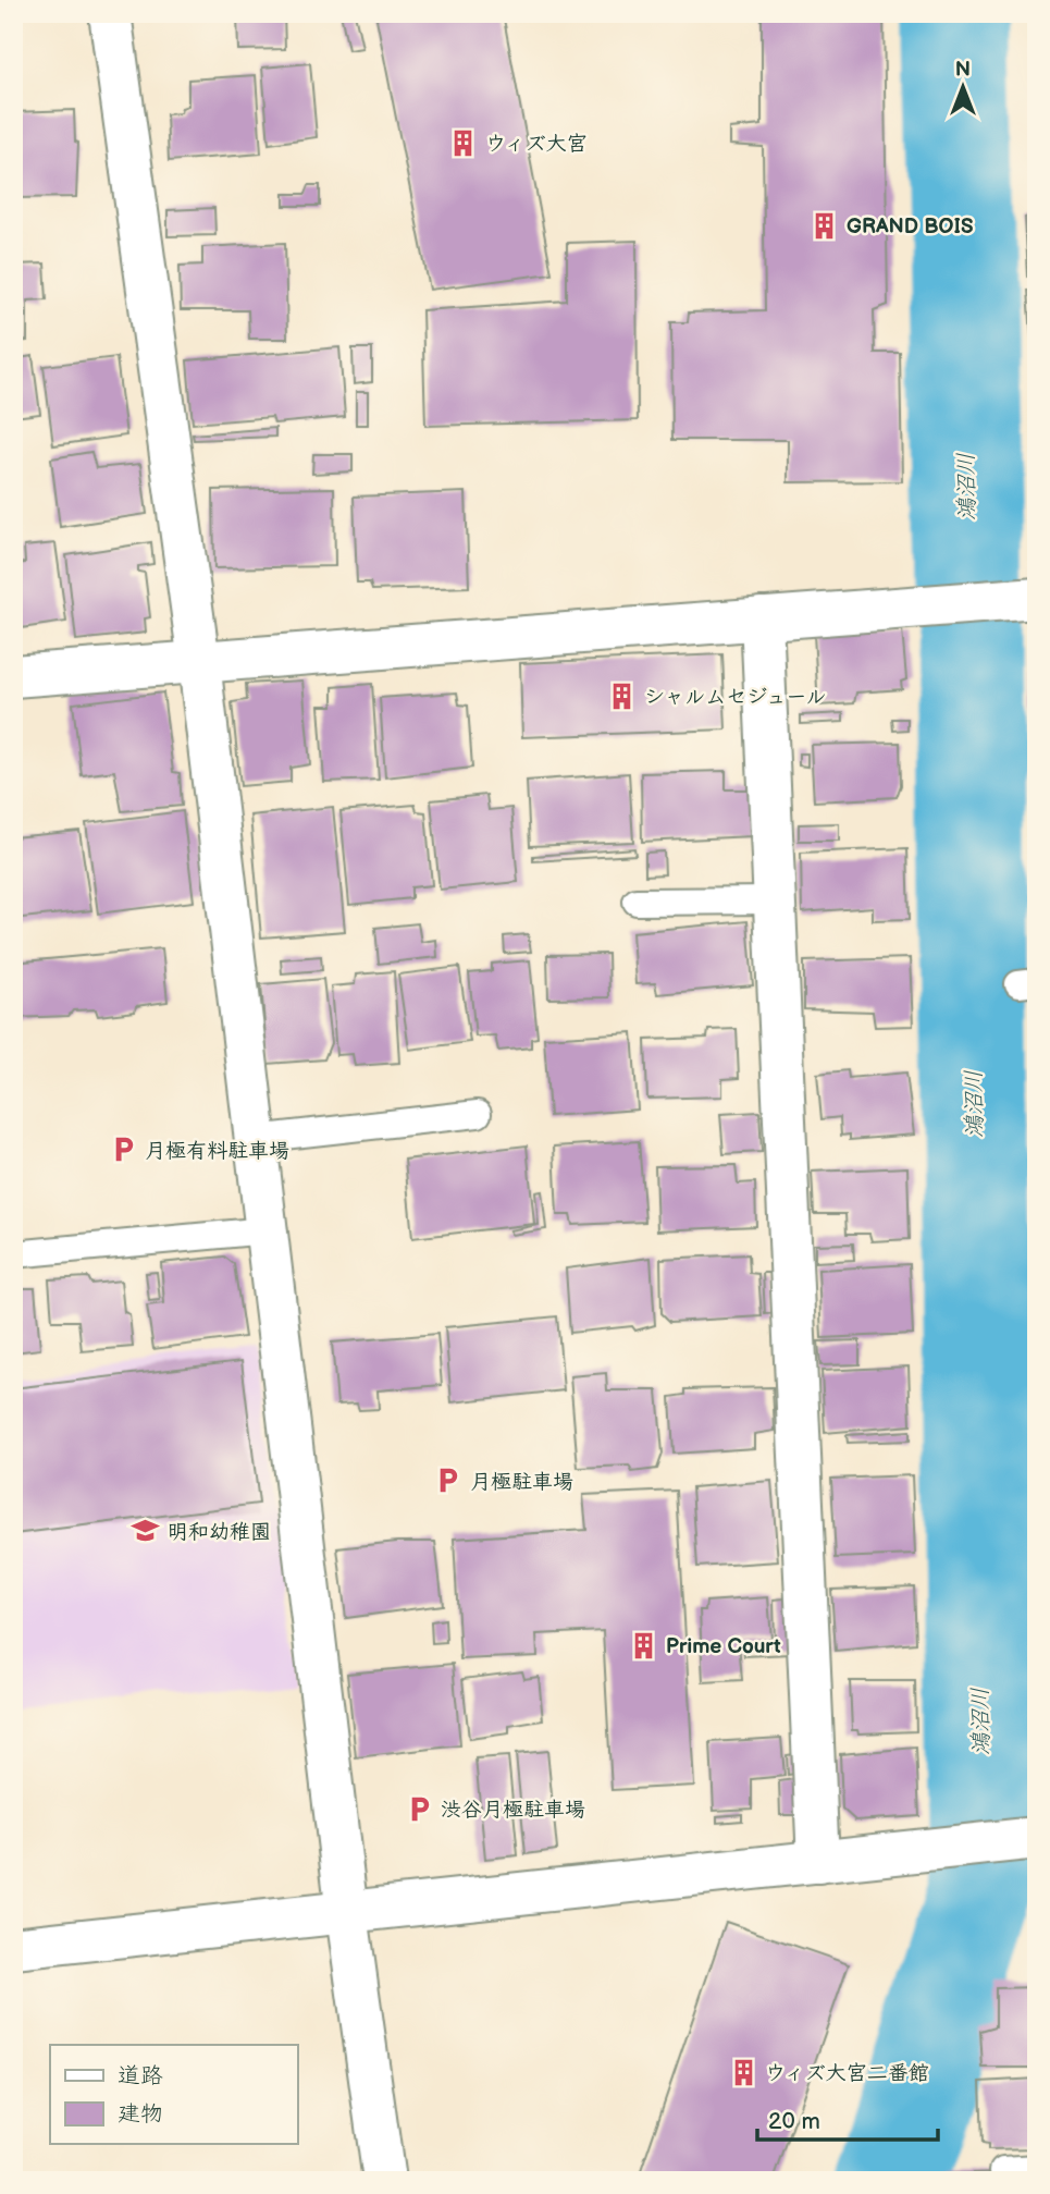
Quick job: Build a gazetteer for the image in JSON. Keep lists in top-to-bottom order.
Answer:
{
  "water": ["鴻沼川"],
  "places": {
    "building": [
      "ウィズ大宮",
      "GRAND BOIS",
      "シャルムセジュール",
      "Prime Court",
      "ウィズ大宮二番館"
    ],
    "parking": ["月極有料駐車場", "月極駐車場", "渋谷月極駐車場"],
    "school or university": ["明和幼稚園"]
  },
  "legend": ["道路", "建物"],
  "scale_bar": "20 m",
  "north": "top"
}
